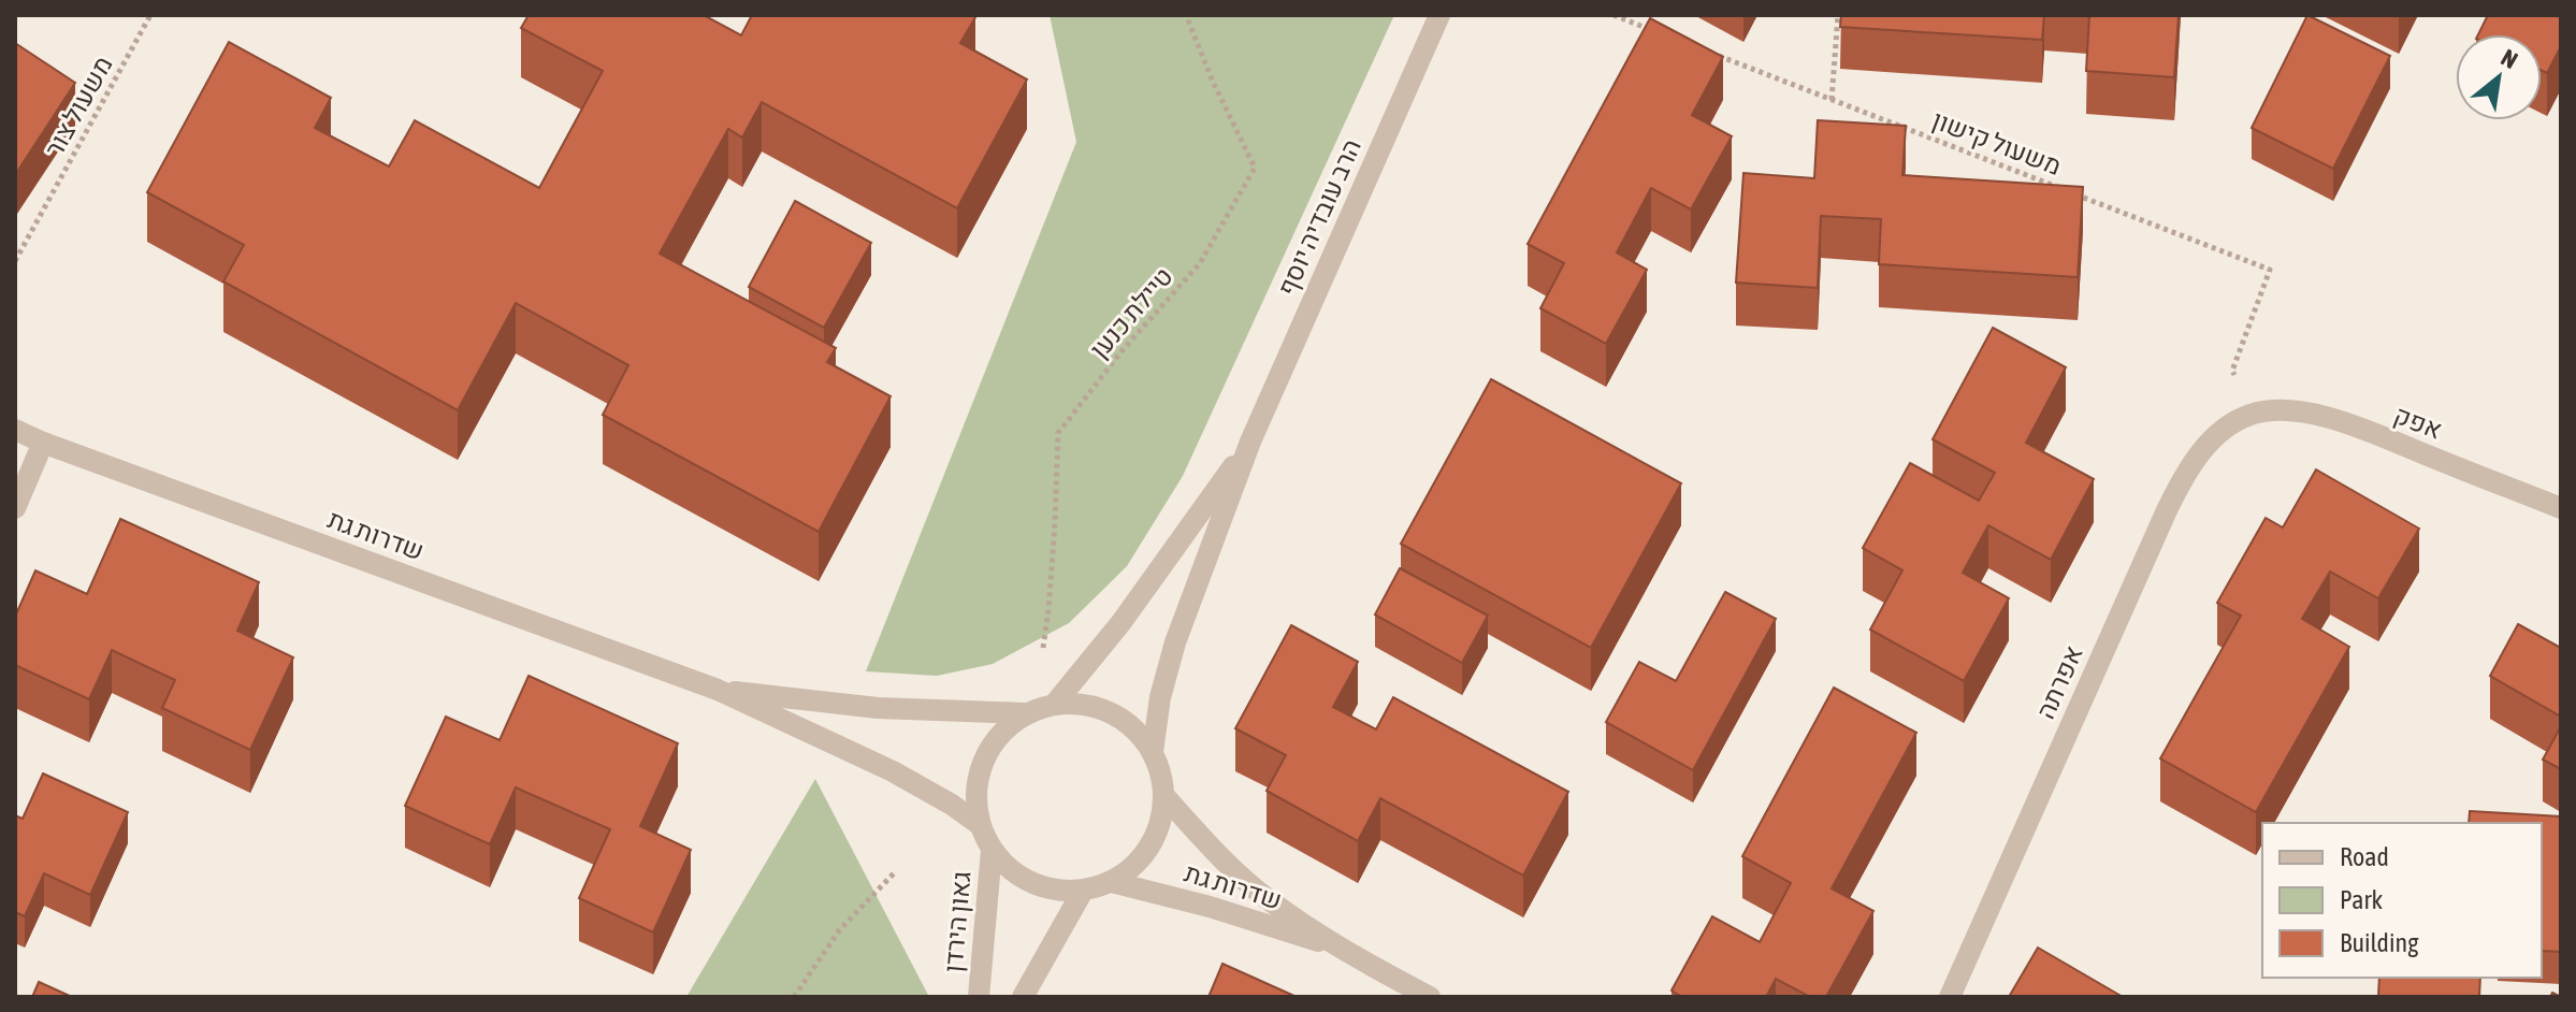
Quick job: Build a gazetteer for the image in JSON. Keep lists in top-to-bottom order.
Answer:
{
  "streets": {
    "street": [
      "הרב עובדיה יוסף",
      "אפק",
      "שדרות גת",
      "אפרתה",
      "גאון הירדן"
    ],
    "path": ["משעול צור", "משעול קישון", "טיילת כנען"]
  },
  "crossings": [
    ["משעול קישון", "אפק"],
    ["משעול קישון", "אפרתה"],
    ["הרב עובדיה יוסף", "שדרות גת"],
    ["הרב עובדיה יוסף", "גאון הירדן"],
    ["אפק", "אפרתה"],
    ["שדרות גת", "גאון הירדן"]
  ],
  "legend": ["Road", "Park", "Building"],
  "north": "top right"
}
